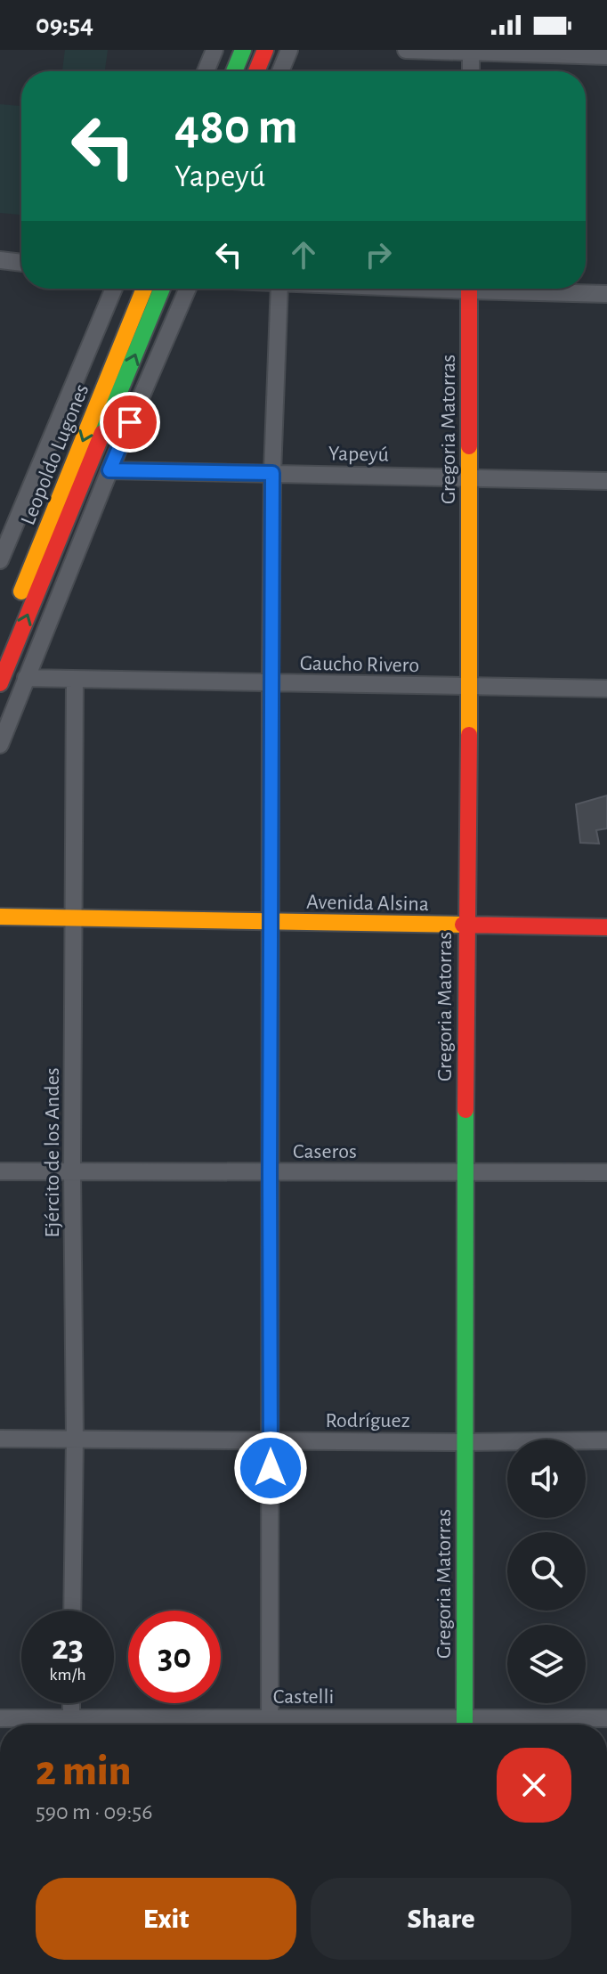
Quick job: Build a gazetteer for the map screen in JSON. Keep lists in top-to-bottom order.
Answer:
{
  "streets": {
    "main road": ["Gregoria Matorras", "Leopoldo Lugones", "Avenida Alsina"],
    "street": [
      "Yapeyú",
      "Gaucho Rivero",
      "Caseros",
      "Ejército de los Andes",
      "Rodríguez",
      "Castelli"
    ]
  },
  "crossings": [
    ["Gregoria Matorras", "Yapeyú"],
    ["Gregoria Matorras", "Gaucho Rivero"],
    ["Gregoria Matorras", "Avenida Alsina"],
    ["Gregoria Matorras", "Caseros"],
    ["Gregoria Matorras", "Rodríguez"],
    ["Gaucho Rivero", "Ejército de los Andes"],
    ["Avenida Alsina", "Ejército de los Andes"],
    ["Caseros", "Ejército de los Andes"],
    ["Ejército de los Andes", "Rodríguez"]
  ],
  "page": {
    "status": "09:54",
    "turn": ["480 m", "Yapeyú"],
    "speed": "23 km/h",
    "limit": "30",
    "heading": ["2 min", "590 m · 09:56"],
    "buttons": ["Exit", "Share"]
  }
}
